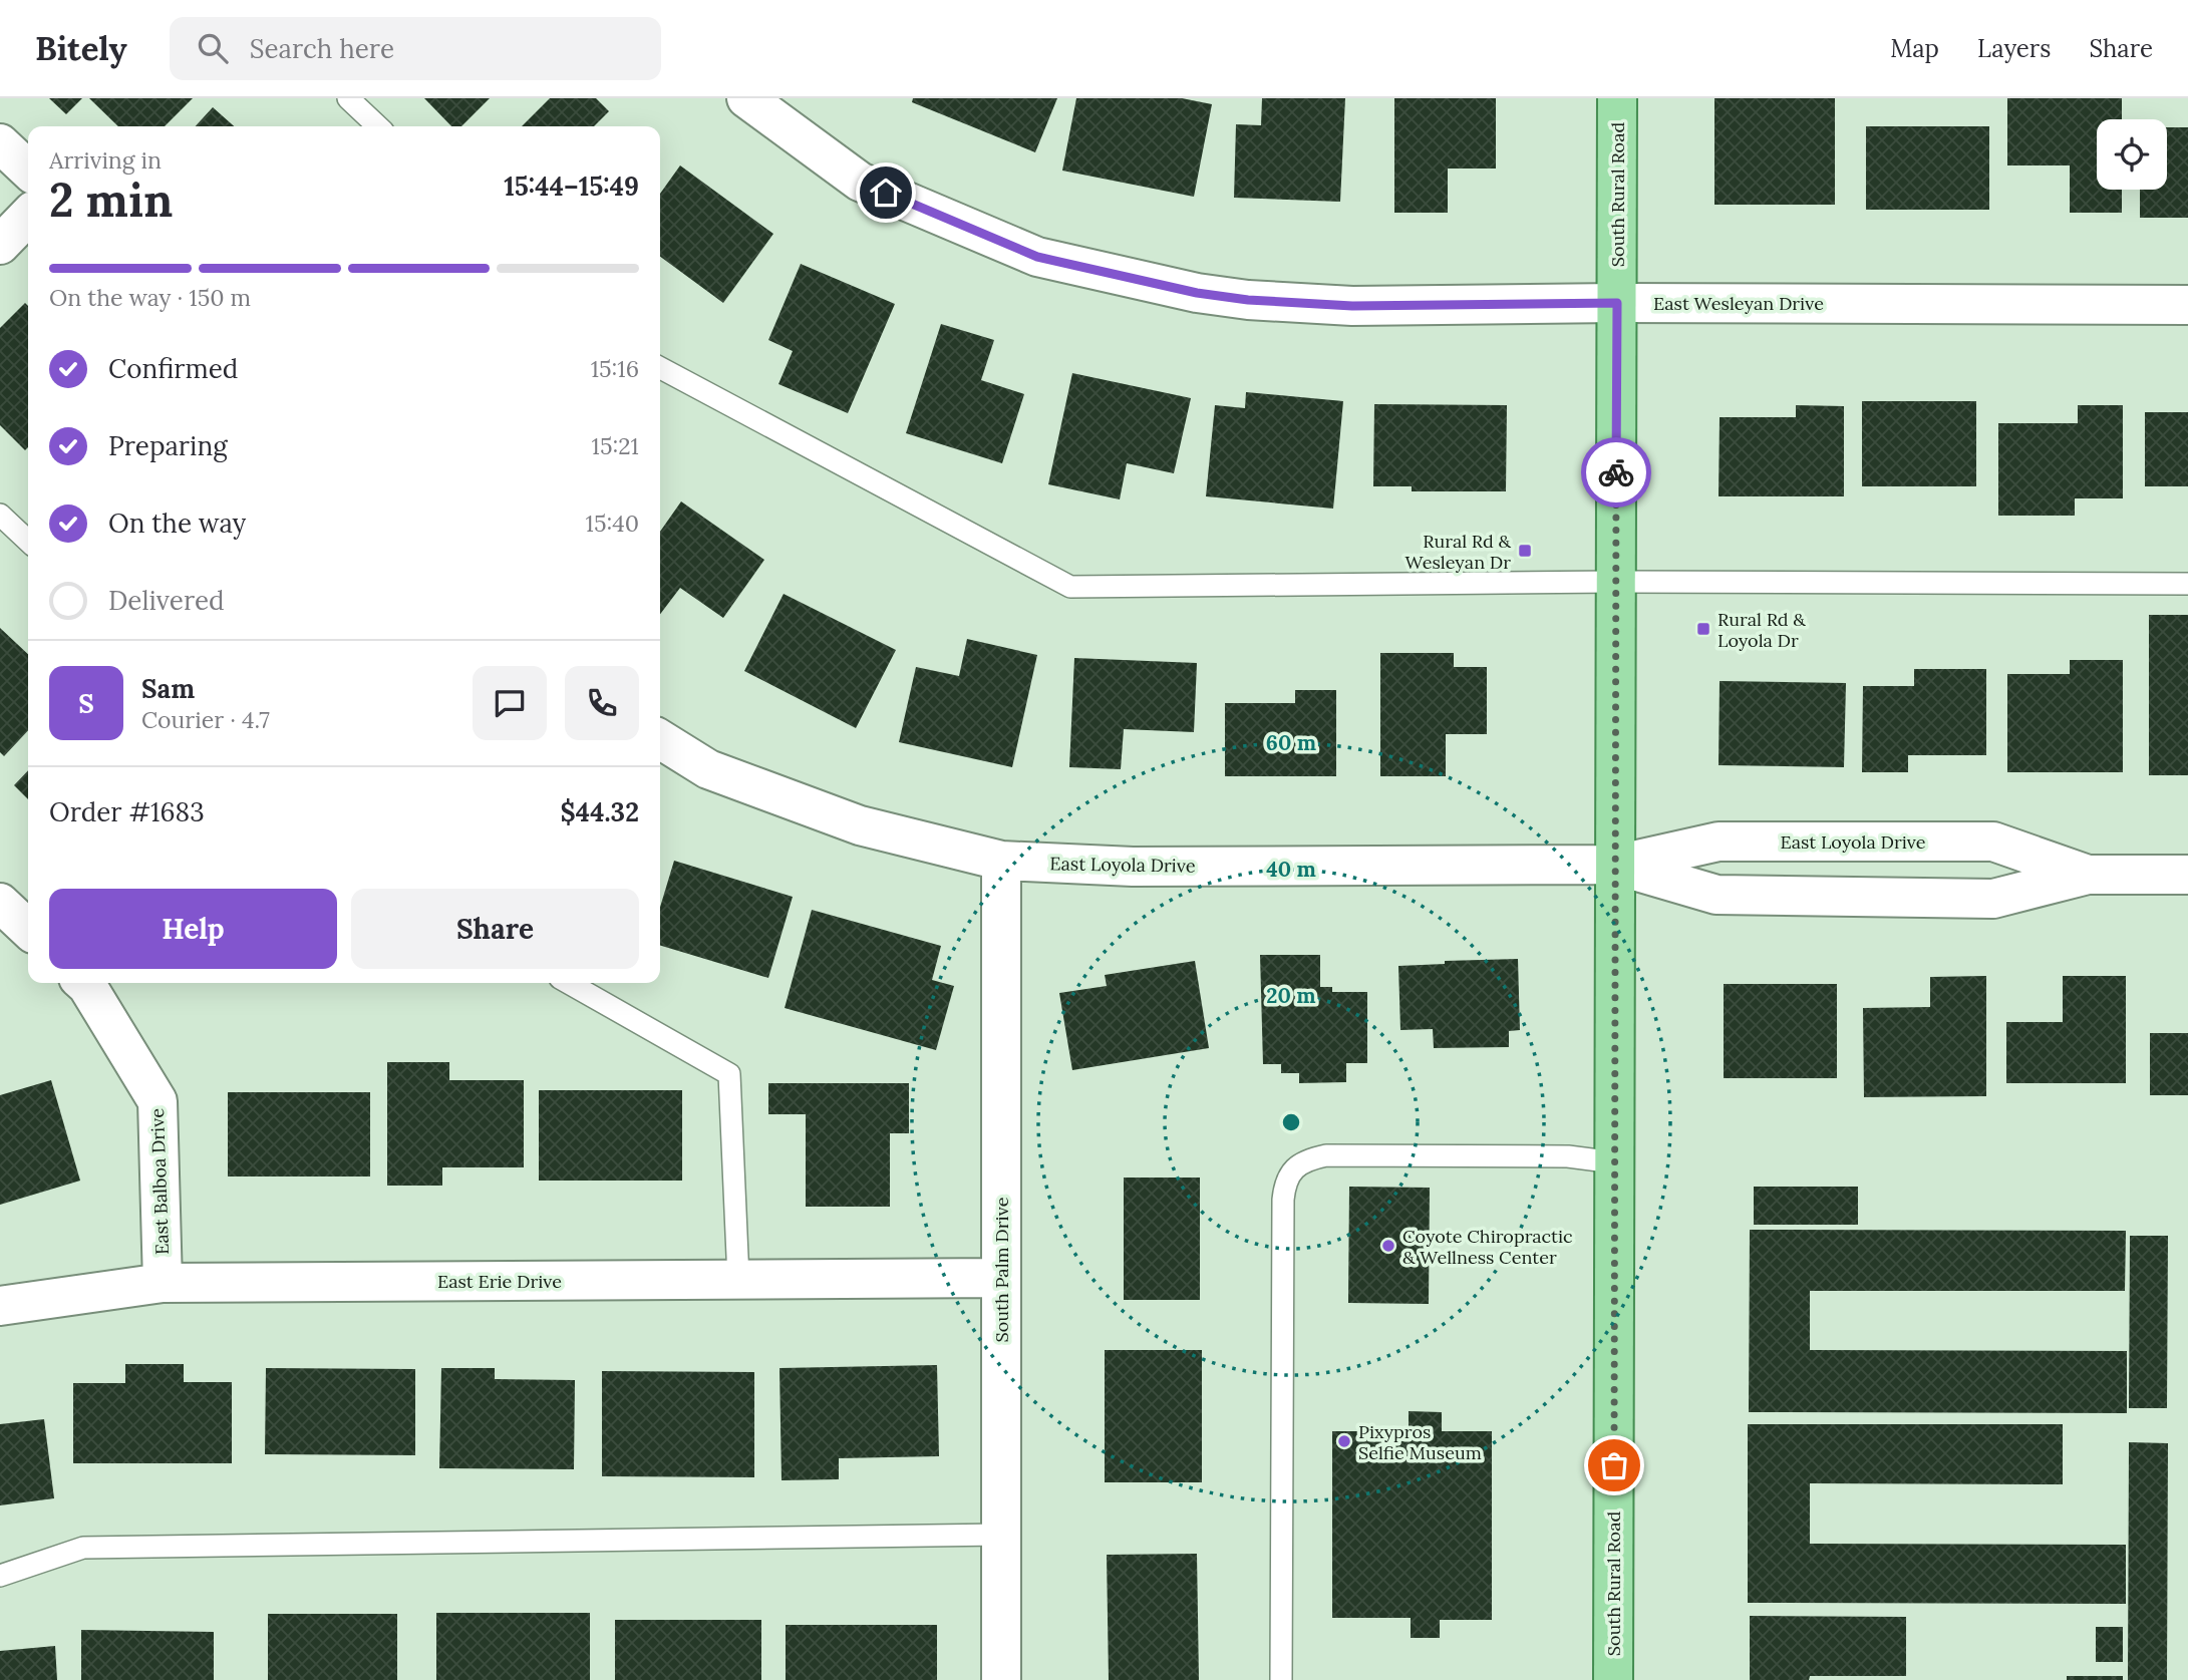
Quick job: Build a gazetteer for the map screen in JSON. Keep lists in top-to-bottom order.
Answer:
{
  "streets": {
    "main road": ["South Rural Road"],
    "street": [
      "East Wesleyan Drive",
      "East Loyola Drive",
      "East Balboa Drive",
      "South Palm Drive",
      "East Erie Drive"
    ]
  },
  "crossings": [
    ["South Rural Road", "East Wesleyan Drive"],
    ["South Rural Road", "East Loyola Drive"],
    ["East Loyola Drive", "South Palm Drive"],
    ["East Balboa Drive", "East Erie Drive"],
    ["South Palm Drive", "East Erie Drive"]
  ],
  "places": {
    "transit": ["Rural Rd & Wesleyan Dr", "Rural Rd & Loyola Dr"],
    "other": ["Coyote Chiropractic & Wellness Center", "Pixypros Selfie Museum"]
  },
  "page": {
    "header": "Bitely",
    "search": "Search here",
    "nav": ["Map", "Layers", "Share"],
    "heading": ["2 min", "Arriving in", "15:44–15:49"],
    "panel": [
      "Sam",
      "Courier · 4.7",
      "Order #1683",
      "$44.32"
    ],
    "bar": "On the way · 150 m",
    "list": [
      ["Confirmed", "15:16"],
      ["Preparing", "15:21"],
      ["On the way", "15:40"],
      "Delivered"
    ],
    "round": "S",
    "buttons": ["Help", "Share"]
  },
  "rings": ["60 m", "40 m", "20 m"]
}
